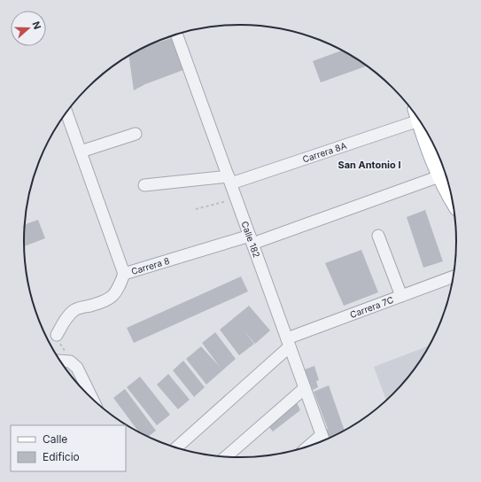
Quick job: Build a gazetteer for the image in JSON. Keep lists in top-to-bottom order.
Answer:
{
  "streets": {
    "street": [
      "Carrera 8A",
      "Calle 182",
      "Carrera 8",
      "Carrera 7C"
    ]
  },
  "crossings": [
    ["Carrera 8A", "Calle 182"],
    ["Calle 182", "Carrera 8"],
    ["Calle 182", "Carrera 7C"]
  ],
  "districts": ["San Antonio I"],
  "legend": ["Calle", "Edificio"],
  "north": "right"
}
